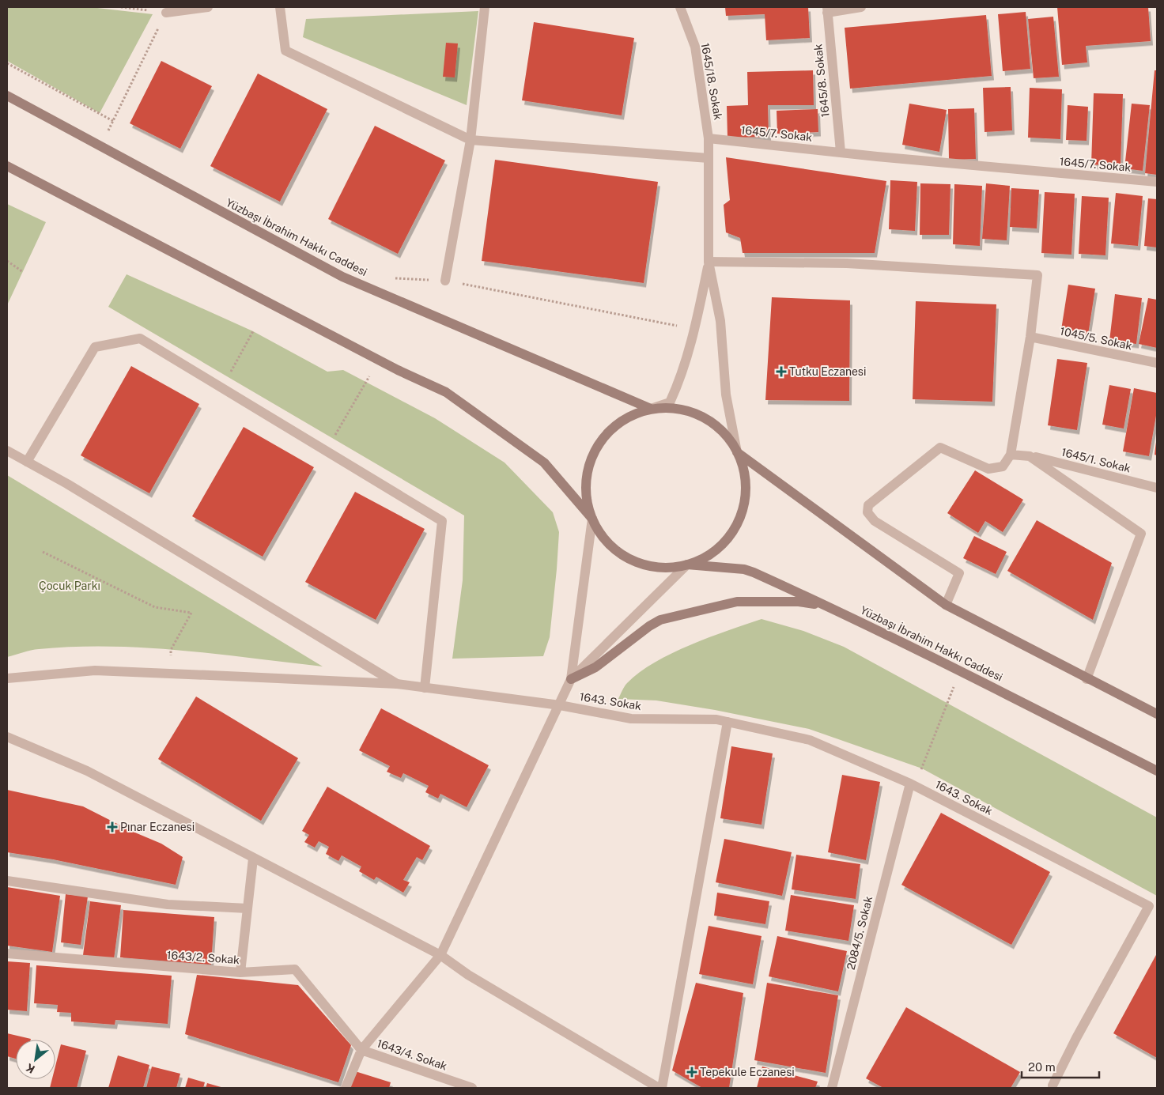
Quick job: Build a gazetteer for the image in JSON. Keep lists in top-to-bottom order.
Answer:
{
  "streets": {
    "main road": ["Yüzbaşı İbrahim Hakkı Caddesi"],
    "street": [
      "1645/8. Sokak",
      "1645/18. Sokak",
      "1645/7. Sokak",
      "1045/5. Sokak",
      "1645/1. Sokak",
      "1643. Sokak",
      "2084/5. Sokak",
      "1643/2. Sokak",
      "1643/4. Sokak"
    ]
  },
  "crossings": [
    ["1645/8. Sokak", "1645/7. Sokak"],
    ["1645/18. Sokak", "1645/7. Sokak"],
    ["1643. Sokak", "2084/5. Sokak"],
    ["1643/2. Sokak", "1643/4. Sokak"]
  ],
  "parks": ["Çocuk Parkı"],
  "places": {
    "health": ["Tutku Eczanesi", "Pınar Eczanesi", "Tepekule Eczanesi"]
  },
  "scale_bar": "20 m",
  "north": "bottom left"
}
